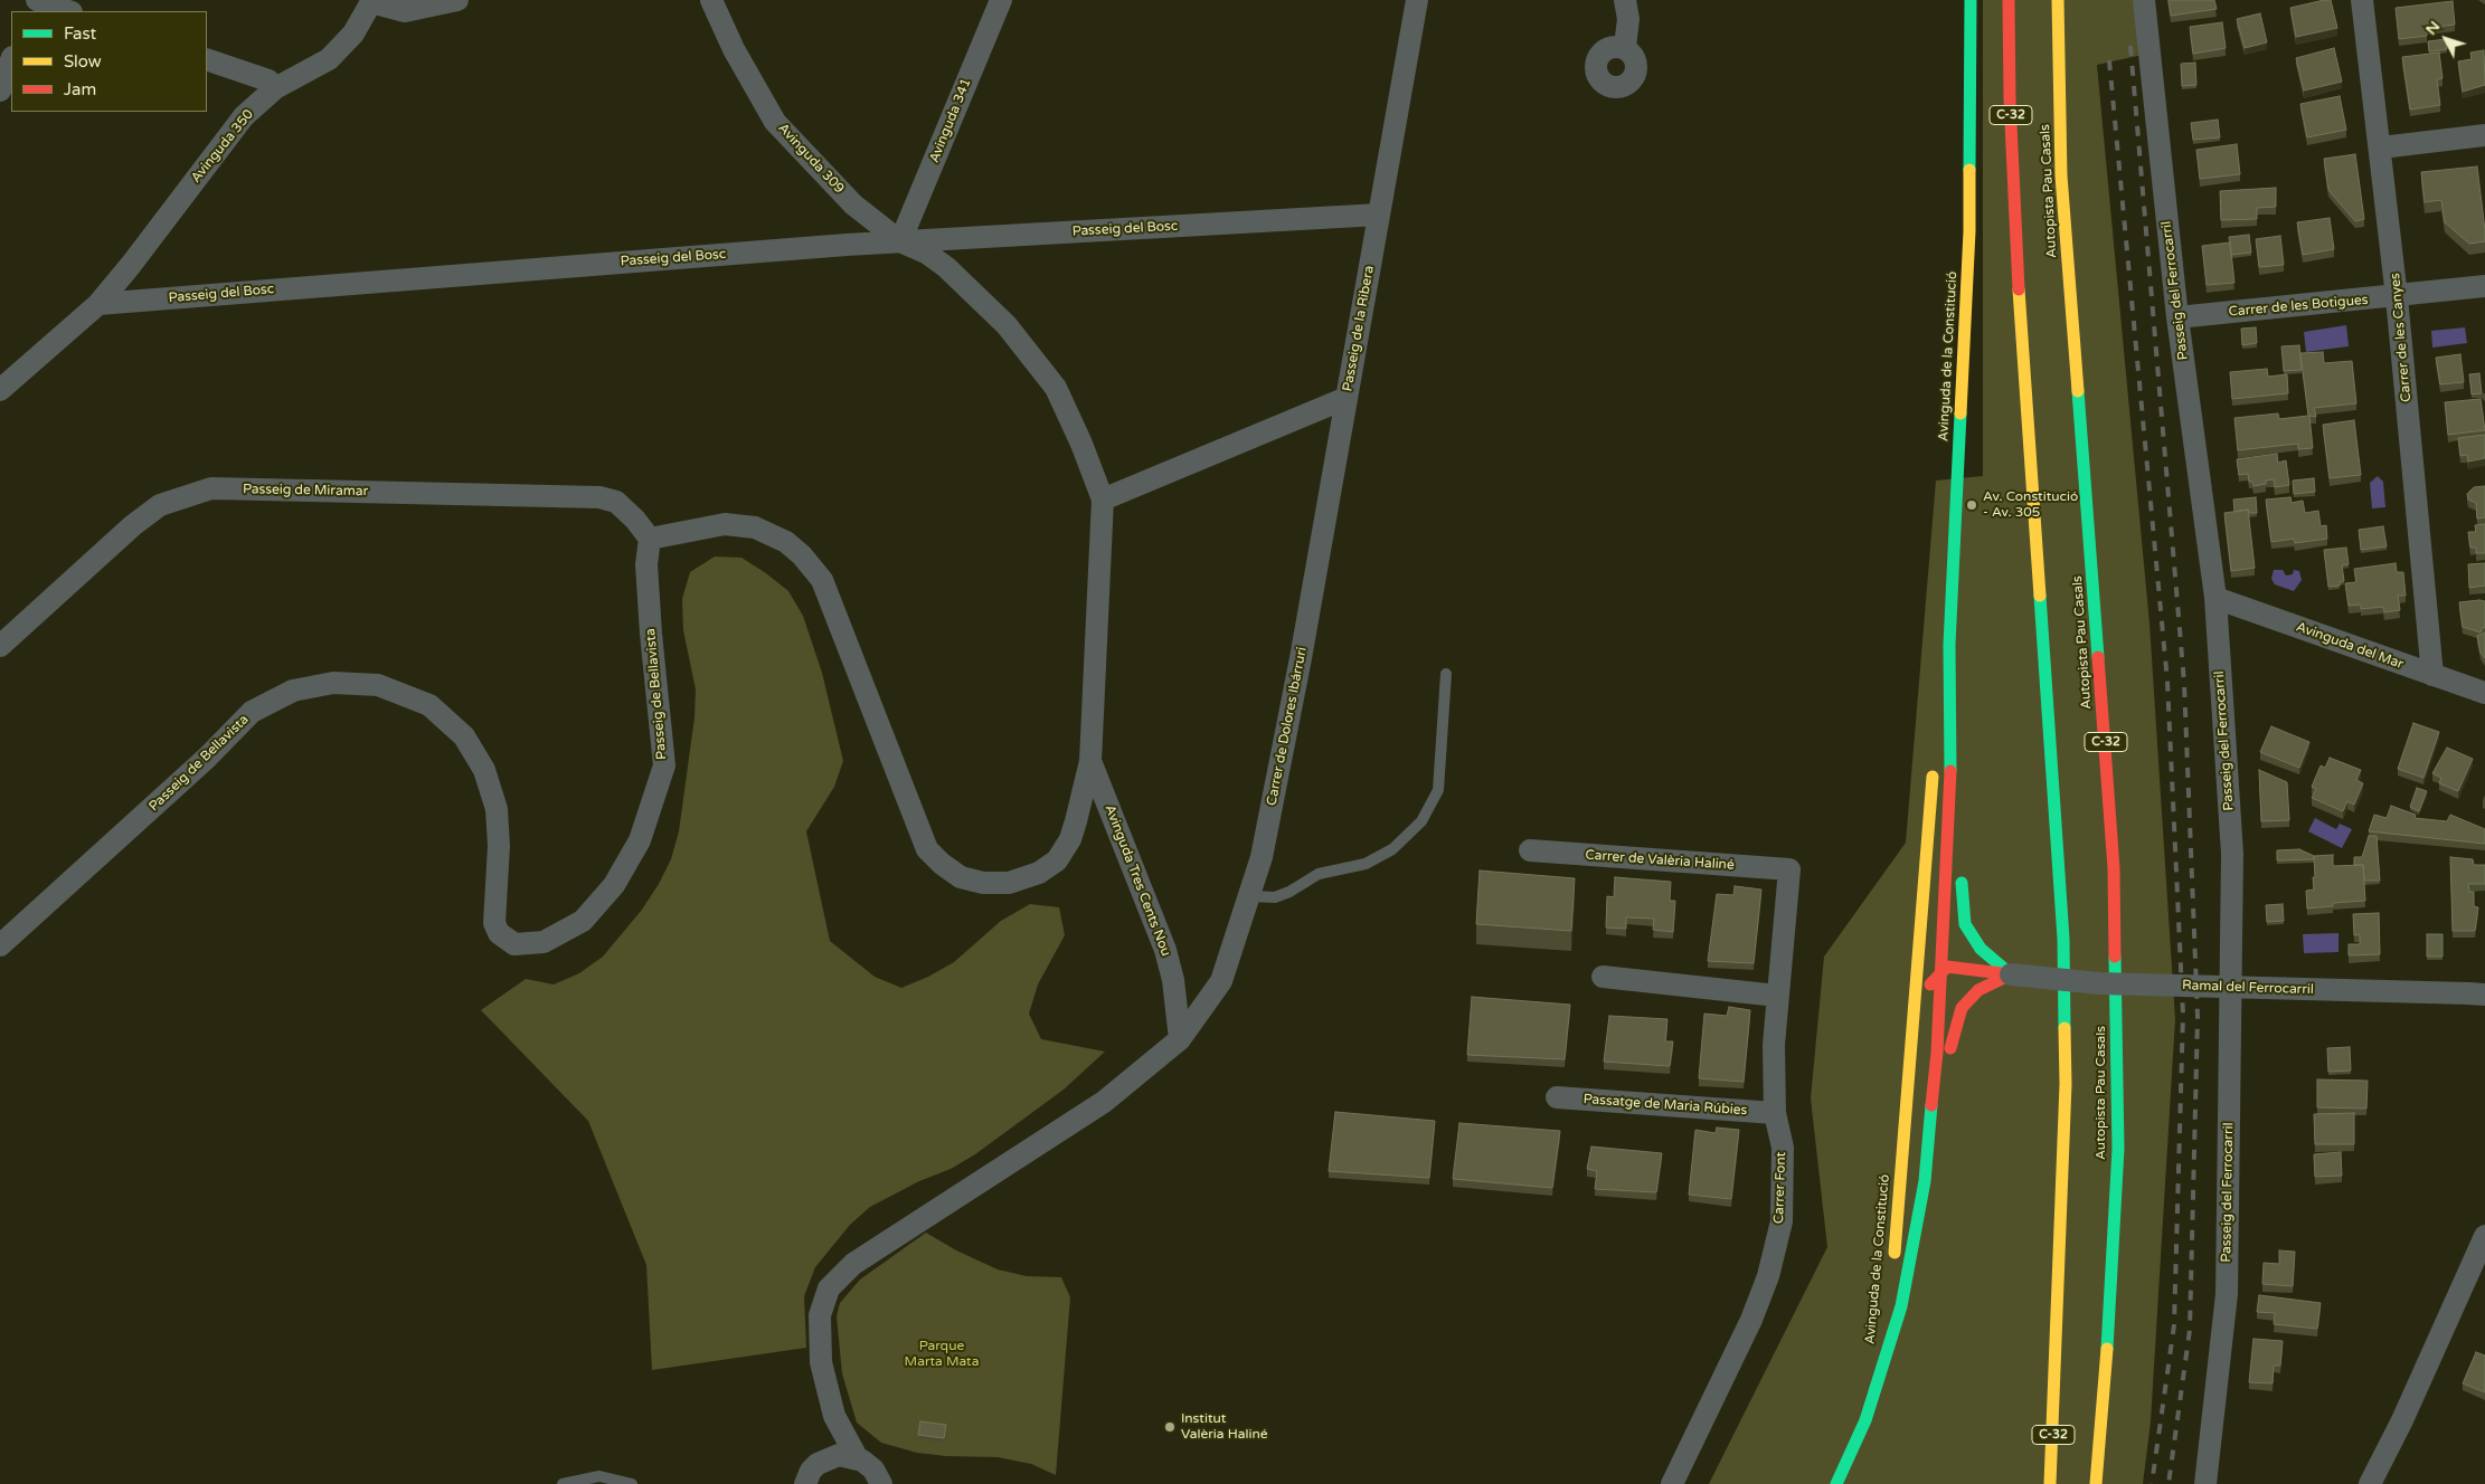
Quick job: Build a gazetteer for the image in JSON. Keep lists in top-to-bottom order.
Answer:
{
  "streets": {
    "main road": ["C-32", "Autopista Pau Casals", "Avinguda de la Constitució"],
    "street": [
      "Avinguda 341",
      "Avinguda 350",
      "Avinguda 309",
      "Passeig del Bosc",
      "Passeig del Ferrocarril",
      "Carrer de les Botigues",
      "Passeig de la Ribera",
      "Carrer de les Canyes",
      "Passeig de Miramar",
      "Avinguda del Mar",
      "Passeig de Bellavista",
      "Carrer de Dolores Ibárruri",
      "Carrer de Valèria Haliné",
      "Avinguda Tres Cents Nou",
      "Ramal del Ferrocarril",
      "Passatge de Maria Rúbies",
      "Carrer Font"
    ]
  },
  "crossings": [
    ["Avinguda 341", "Avinguda 309"],
    ["Avinguda 341", "Passeig del Bosc"],
    ["Avinguda 341", "Avinguda Tres Cents Nou"],
    ["Avinguda 350", "Passeig del Bosc"],
    ["Avinguda 309", "Passeig del Bosc"],
    ["Avinguda 309", "Avinguda Tres Cents Nou"],
    ["Passeig del Bosc", "Passeig de la Ribera"],
    ["Passeig del Bosc", "Avinguda Tres Cents Nou"],
    ["Passeig del Ferrocarril", "Carrer de les Botigues"],
    ["Passeig del Ferrocarril", "Avinguda del Mar"],
    ["Carrer de les Botigues", "Carrer de les Canyes"],
    ["Passeig de la Ribera", "Carrer de Dolores Ibárruri"],
    ["Passeig de la Ribera", "Avinguda Tres Cents Nou"],
    ["Carrer de les Canyes", "Avinguda del Mar"],
    ["Passeig de Miramar", "Passeig de Bellavista"],
    ["Carrer de Dolores Ibárruri", "Avinguda Tres Cents Nou"],
    ["Carrer de Valèria Haliné", "Carrer Font"],
    ["Passatge de Maria Rúbies", "Carrer Font"]
  ],
  "parks": ["Parque Marta Mata"],
  "places": ["Av. Constitució - Av. 305", "Institut Valèria Haliné"],
  "legend": ["Fast", "Slow", "Jam"],
  "north": "top left"
}
